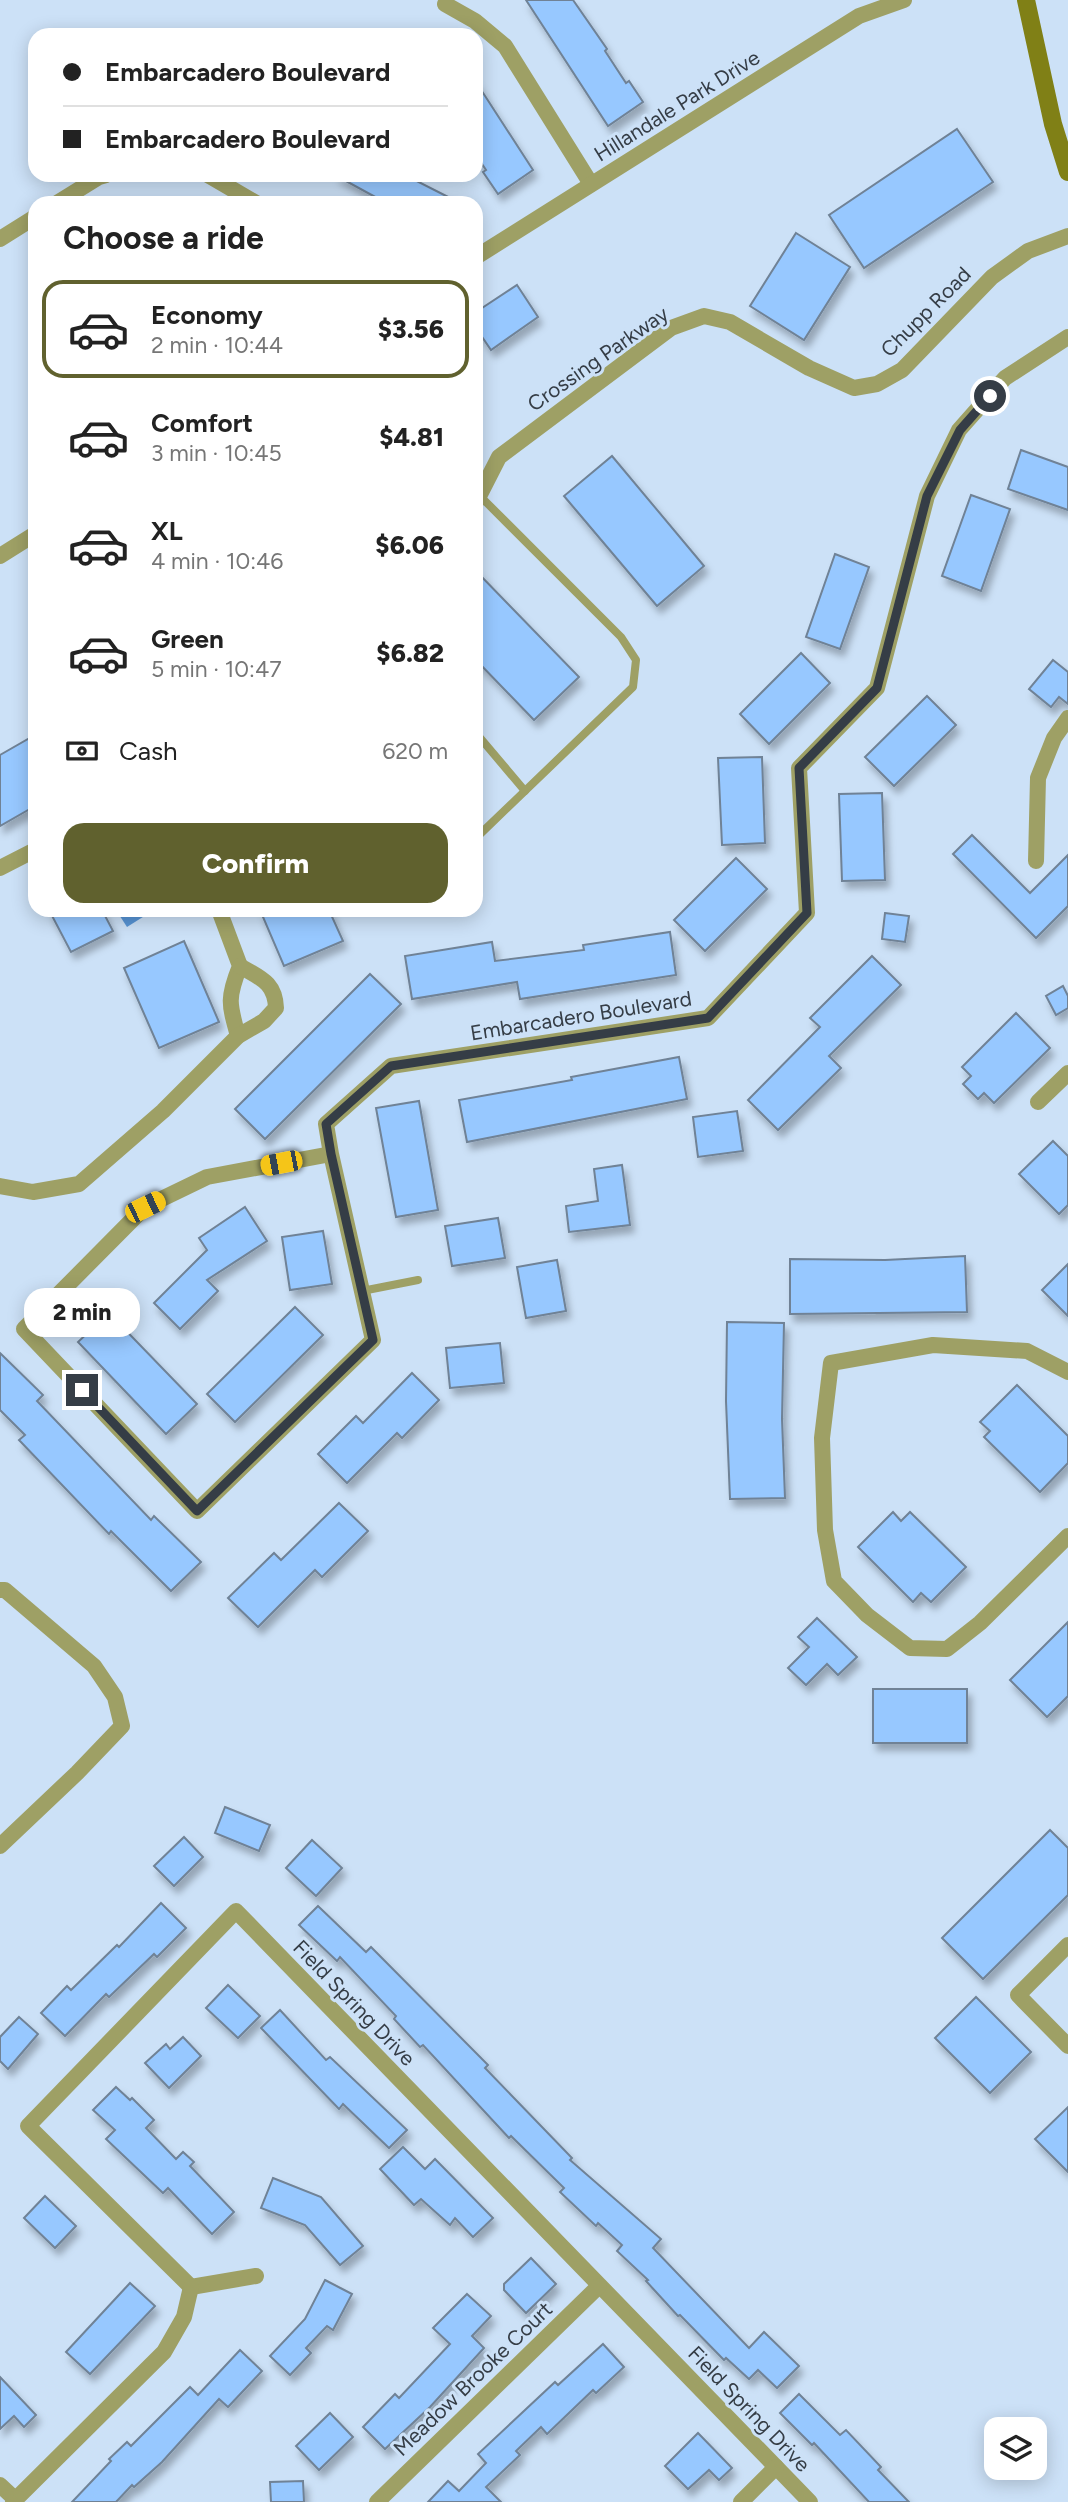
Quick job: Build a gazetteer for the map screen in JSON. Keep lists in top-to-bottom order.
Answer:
{
  "streets": {
    "street": [
      "Hillandale Park Drive",
      "Chupp Road",
      "Crossing Parkway",
      "Embarcadero Boulevard",
      "Field Spring Drive",
      "Meadow Brooke Court"
    ]
  },
  "crossings": [
    ["Chupp Road", "Crossing Parkway"],
    ["Field Spring Drive", "Meadow Brooke Court"]
  ],
  "page": {
    "banner": ["Embarcadero Boulevard", "Embarcadero Boulevard"],
    "heading": "Choose a ride",
    "list": [
      {
        "name": "Economy",
        "note": "2 min · 10:44",
        "value": "$3.56"
      },
      {
        "name": "Comfort",
        "note": "3 min · 10:45",
        "value": "$4.81"
      },
      {
        "name": "XL",
        "note": "4 min · 10:46",
        "value": "$6.06"
      },
      {
        "name": "Green",
        "note": "5 min · 10:47",
        "value": "$6.82"
      }
    ],
    "pay": ["Cash", "620 m"],
    "buttons": "Confirm",
    "bubble": "2 min"
  }
}
